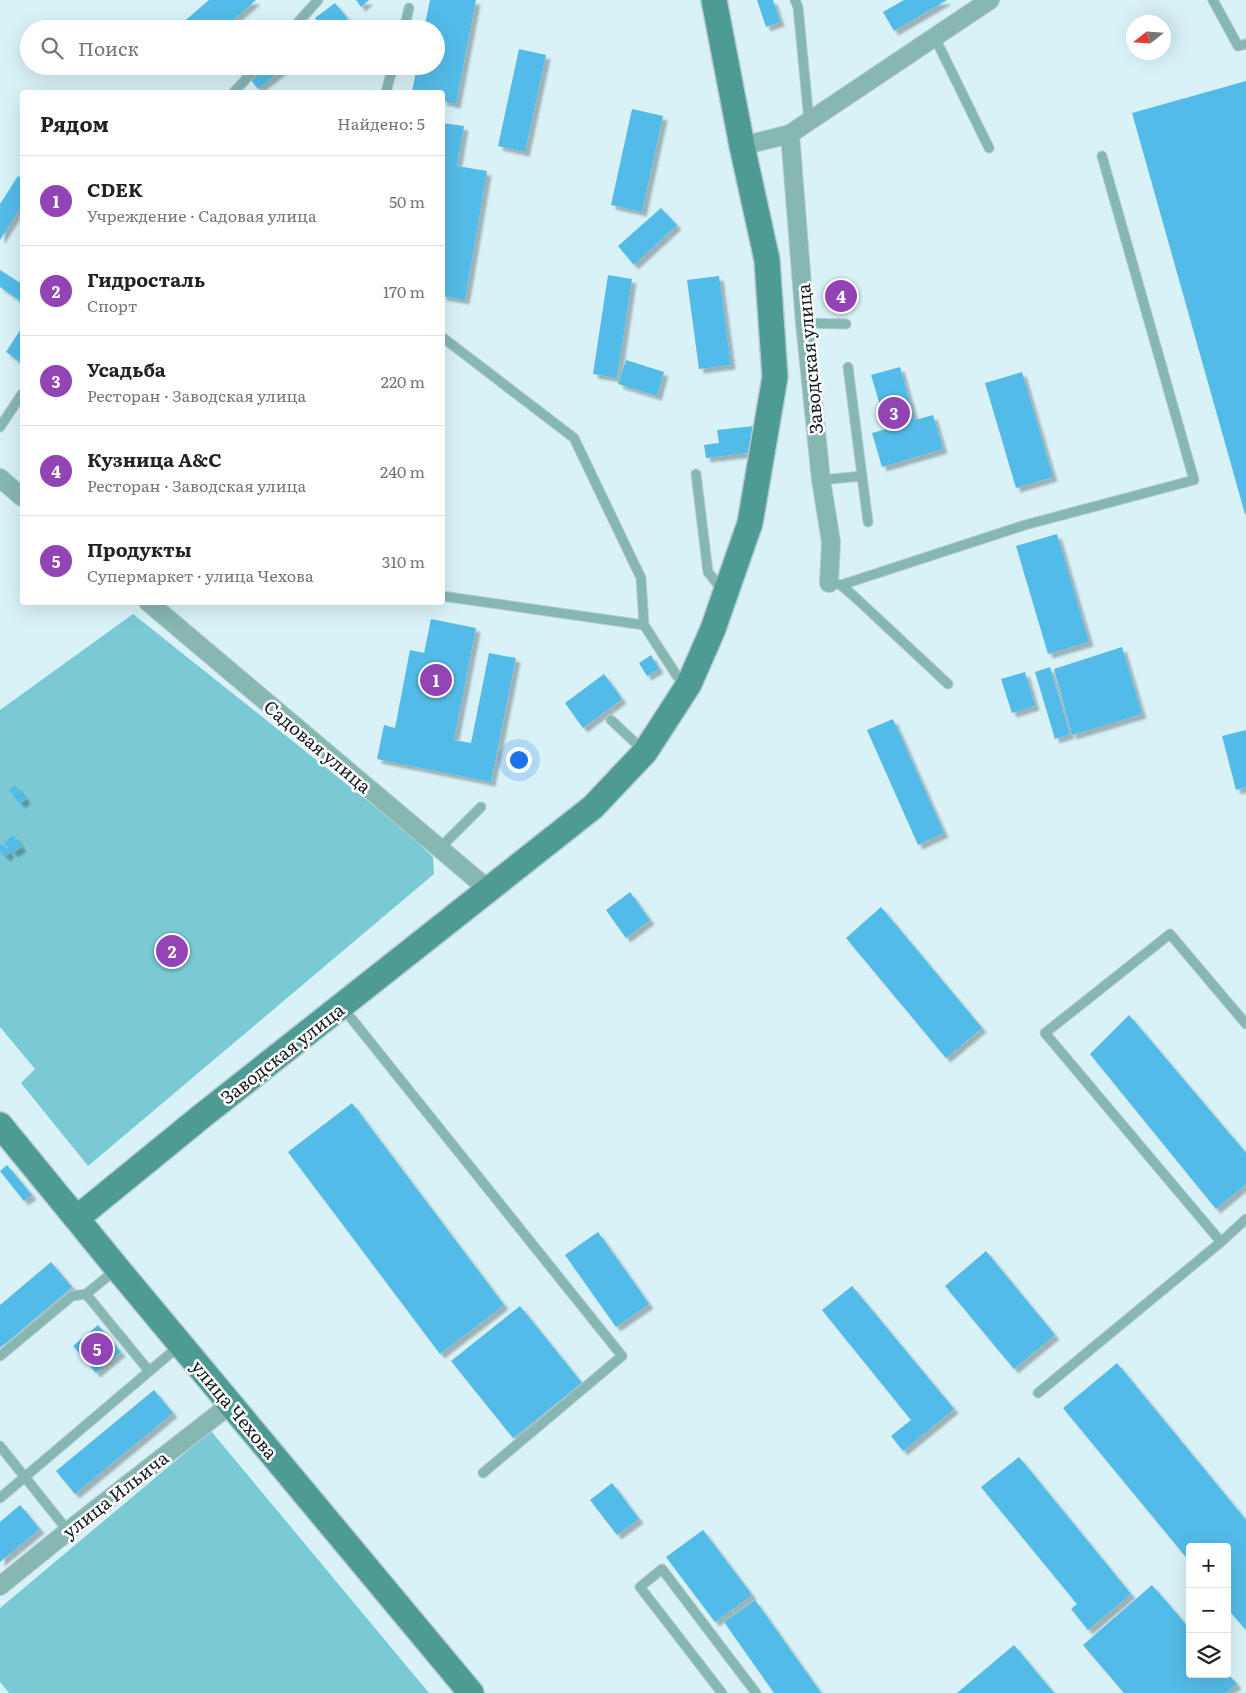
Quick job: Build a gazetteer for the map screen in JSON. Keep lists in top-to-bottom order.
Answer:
{
  "streets": {
    "main road": ["Заводская улица", "улица Чехова"],
    "street": ["Садовая улица", "улица Ильича"]
  },
  "crossings": [
    ["Заводская улица", "Садовая улица"],
    ["Заводская улица", "улица Чехова"],
    ["улица Чехова", "улица Ильича"]
  ],
  "north": "left",
  "page": {
    "search": "Поиск",
    "heading": ["Рядом", "Найдено: 5"],
    "list": [
      {
        "mark": "1",
        "name": "CDEK",
        "note": "Учреждение · Садовая улица",
        "value": "50 m"
      },
      {
        "mark": "2",
        "name": "Гидросталь",
        "note": "Спорт",
        "value": "170 m"
      },
      {
        "mark": "3",
        "name": "Усадьба",
        "note": "Ресторан · Заводская улица",
        "value": "220 m"
      },
      {
        "mark": "4",
        "name": "Кузница А&С",
        "note": "Ресторан · Заводская улица",
        "value": "240 m"
      },
      {
        "mark": "5",
        "name": "Продукты",
        "note": "Супермаркет · улица Чехова",
        "value": "310 m"
      }
    ],
    "pins": [
      "4",
      "3",
      "1",
      "2",
      "5"
    ],
    "map_buttons": ["+", "−"]
  }
}
